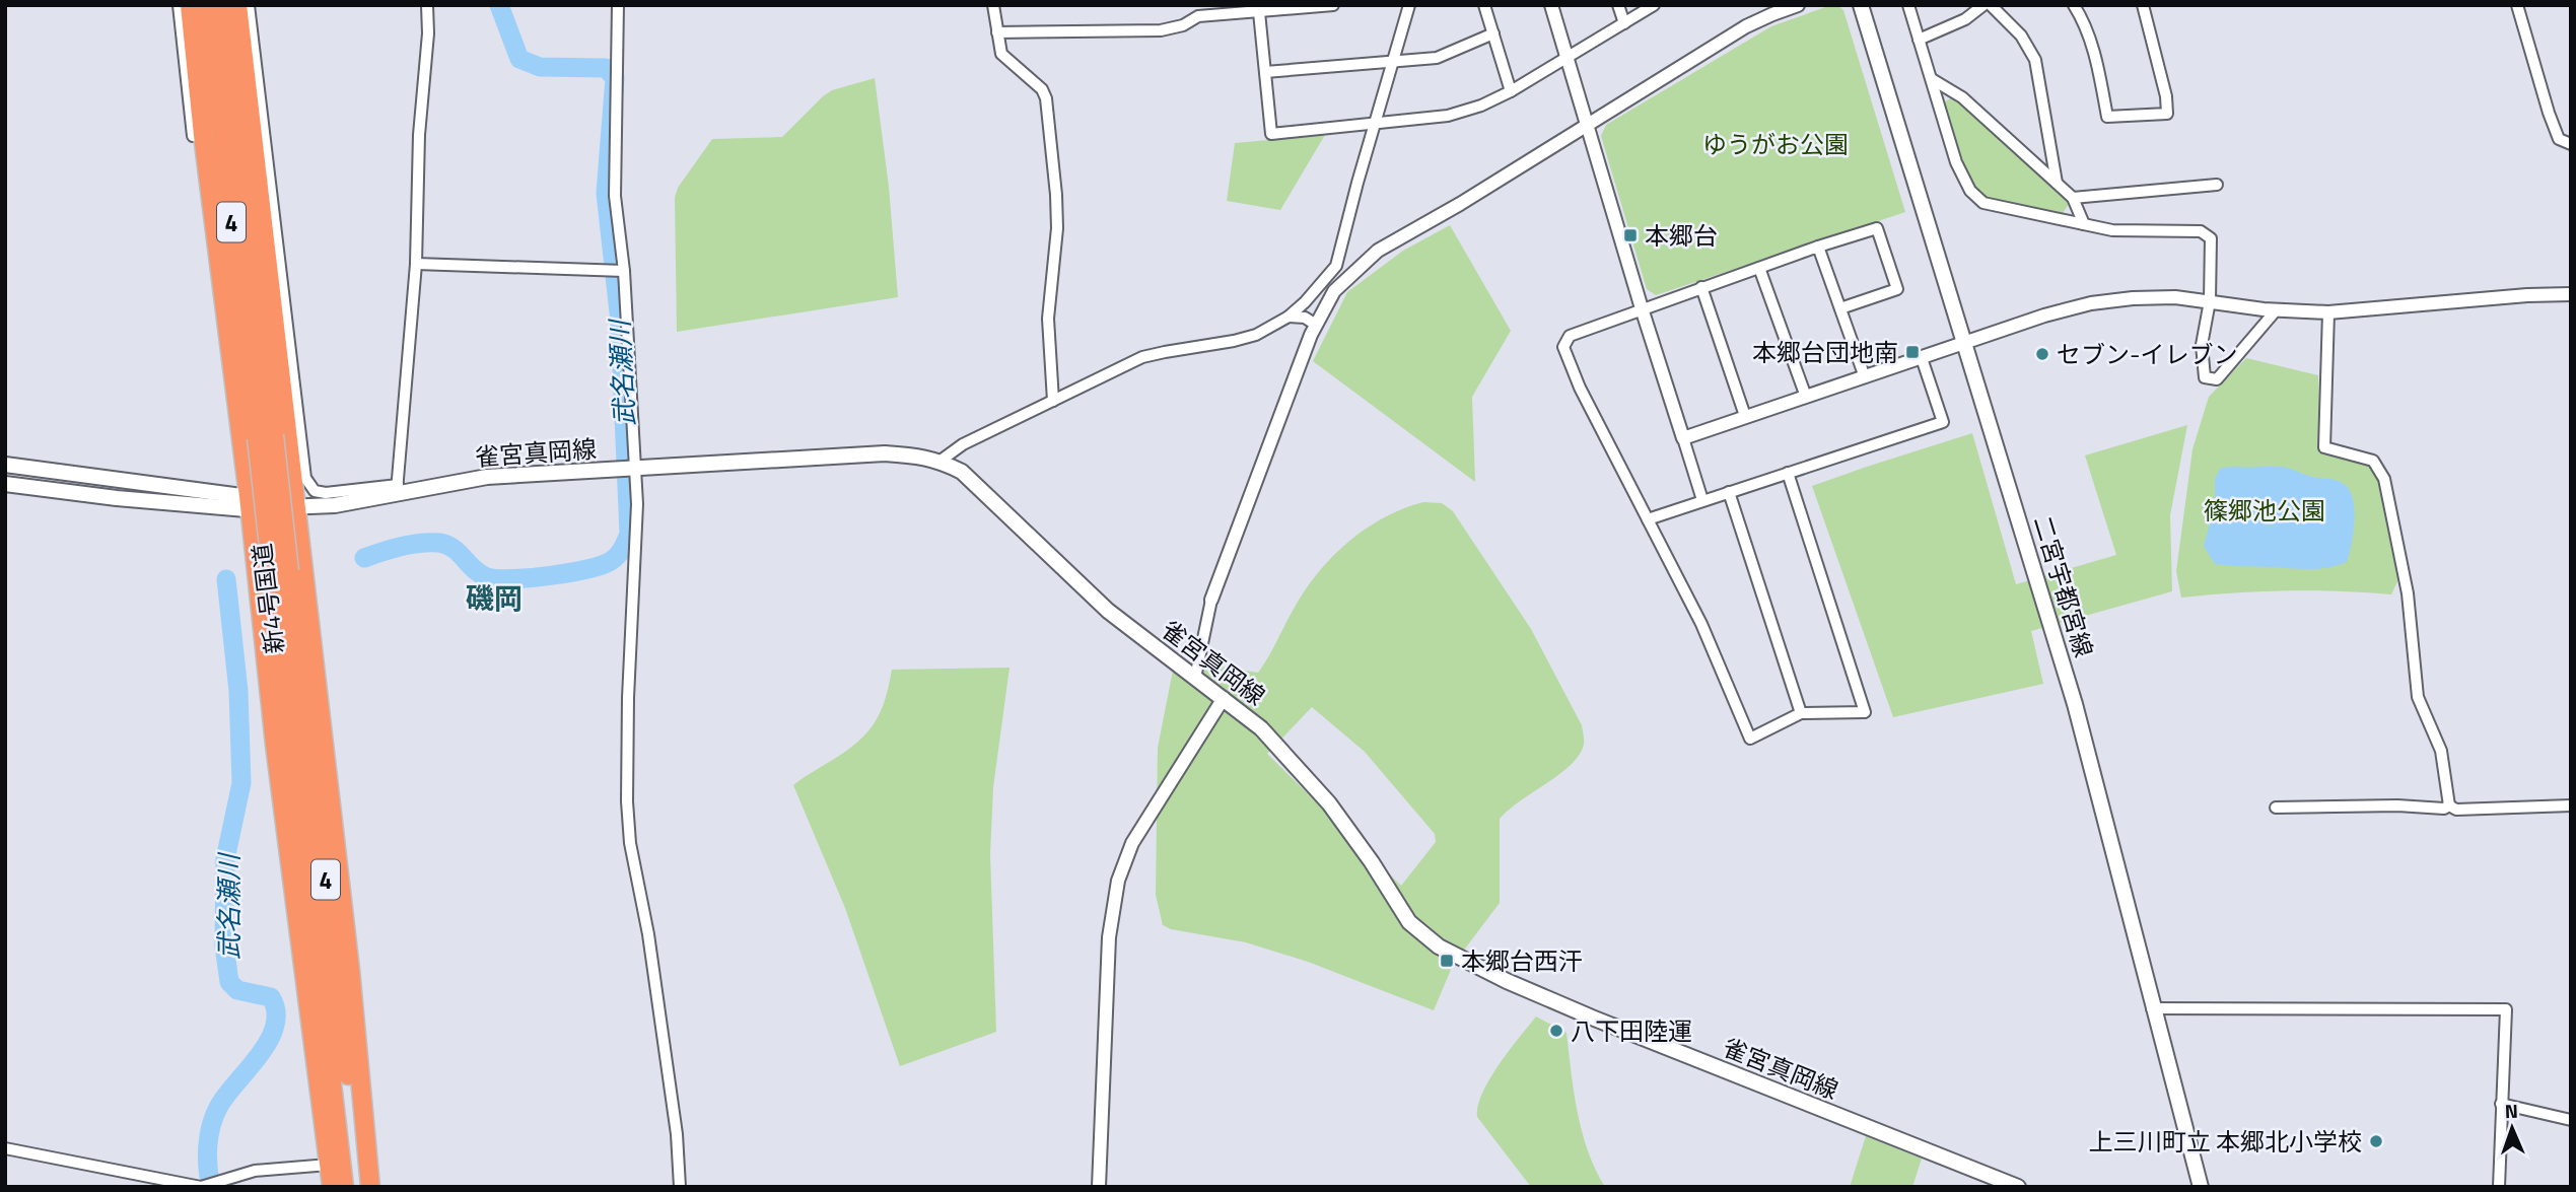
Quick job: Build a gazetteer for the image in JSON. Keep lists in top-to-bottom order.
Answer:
{
  "streets": {
    "highway": ["4", "新4号国道"],
    "main road": ["雀宮真岡線", "二宮宇都宮線"]
  },
  "districts": ["磯岡"],
  "water": ["武名瀬川"],
  "parks": ["ゆうがお公園", "篠郷池公園"],
  "places": {
    "transit": ["本郷台", "本郷台団地南", "本郷台西汗"],
    "other": ["セブン-イレブン", "八下田陸運", "上三川町立 本郷北小学校"]
  },
  "north": "top"
}
